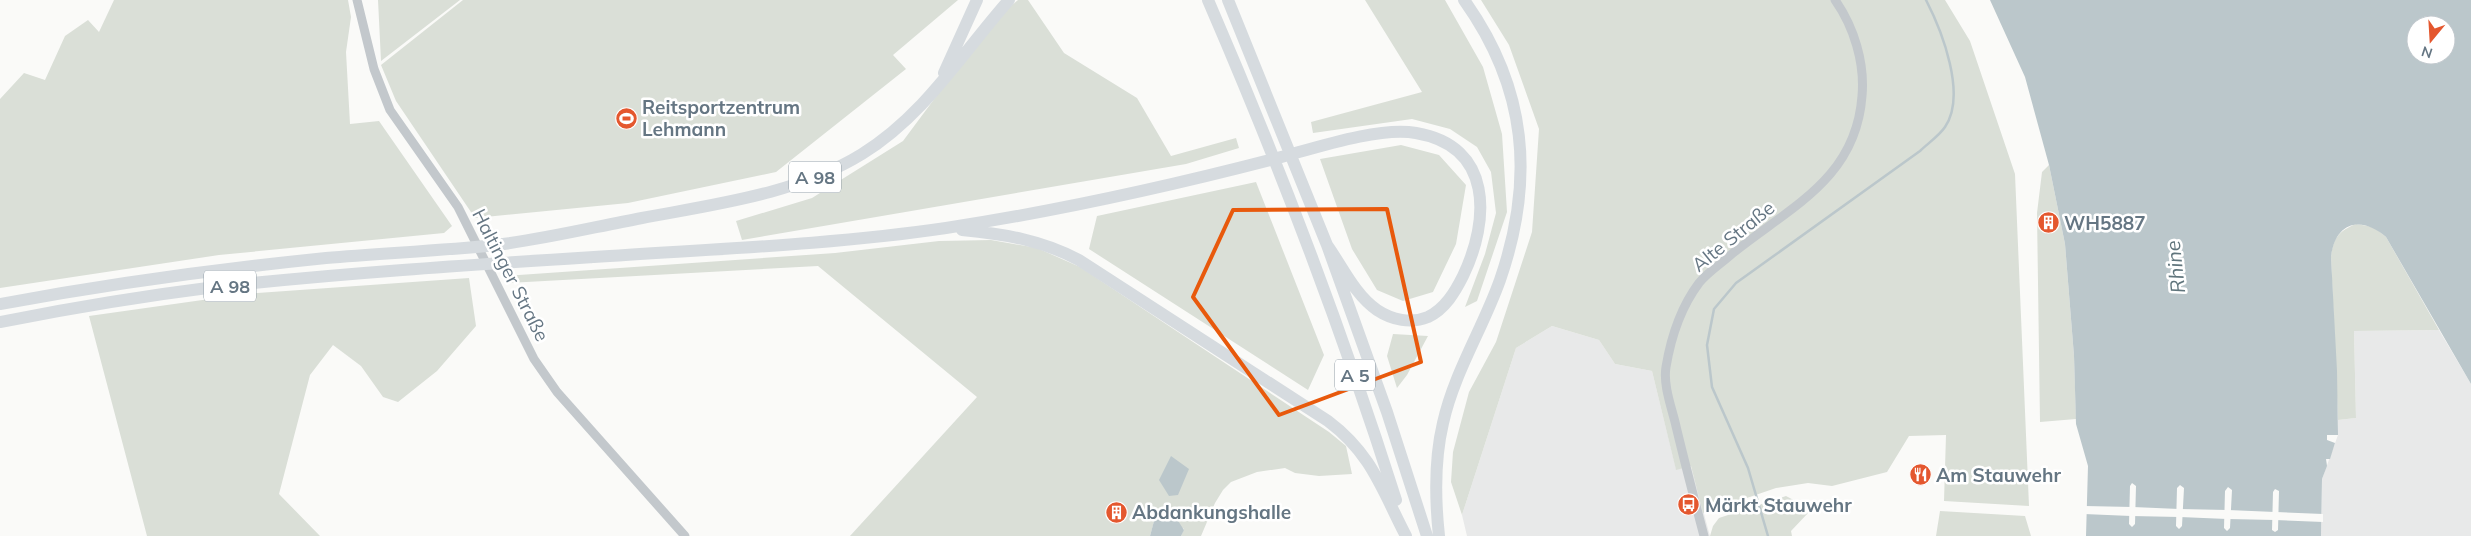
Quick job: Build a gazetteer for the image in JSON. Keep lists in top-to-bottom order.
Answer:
{
  "streets": {
    "highway": ["A 98", "A 5"],
    "street": ["Alte Straße", "Haltinger Straße"]
  },
  "water": ["Rhine"],
  "places": {
    "sports": ["Reitsportzentrum Lehmann"],
    "building": ["WH5887", "Abdankungshalle"],
    "restaurant": ["Am Stauwehr"],
    "bus stop": ["Märkt Stauwehr"]
  },
  "north": "bottom"
}
